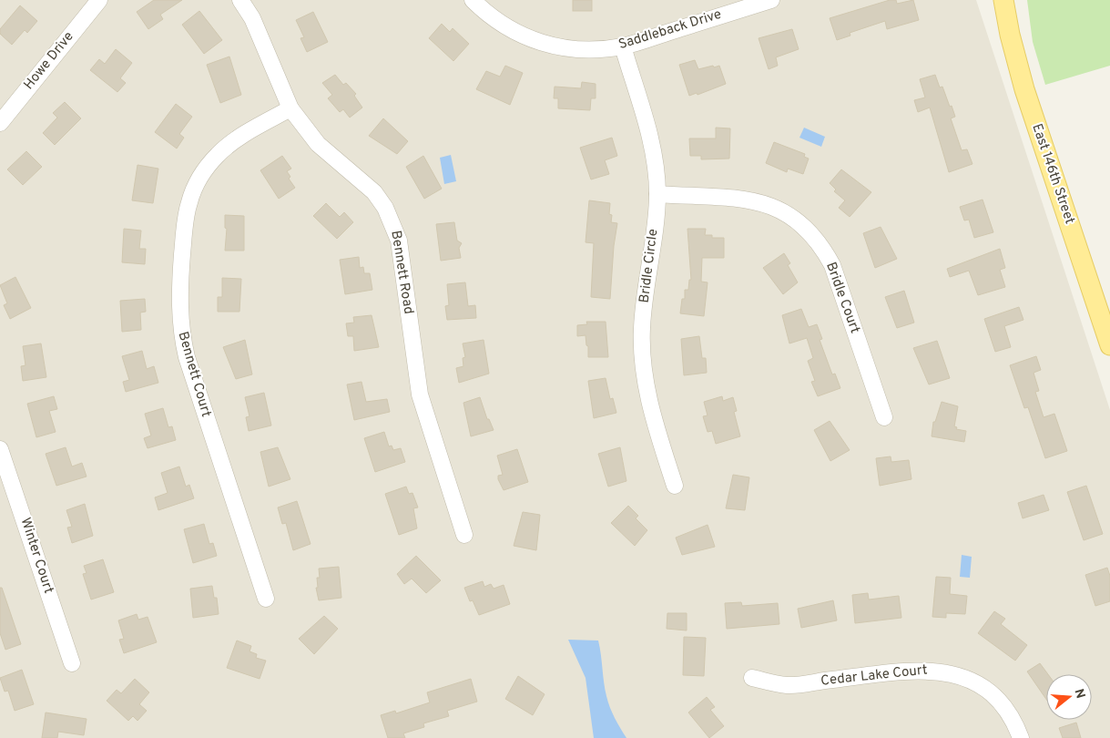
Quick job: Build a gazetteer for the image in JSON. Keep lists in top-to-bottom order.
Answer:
{
  "streets": {
    "main road": ["East 146th Street"],
    "street": [
      "Saddleback Drive",
      "Howe Drive",
      "Bridle Circle",
      "Bennett Road",
      "Bridle Court",
      "Bennett Court",
      "Winter Court",
      "Cedar Lake Court"
    ]
  },
  "crossings": [
    ["Saddleback Drive", "Bridle Circle"],
    ["Bridle Circle", "Bridle Court"],
    ["Bennett Road", "Bennett Court"]
  ],
  "north": "right"
}
